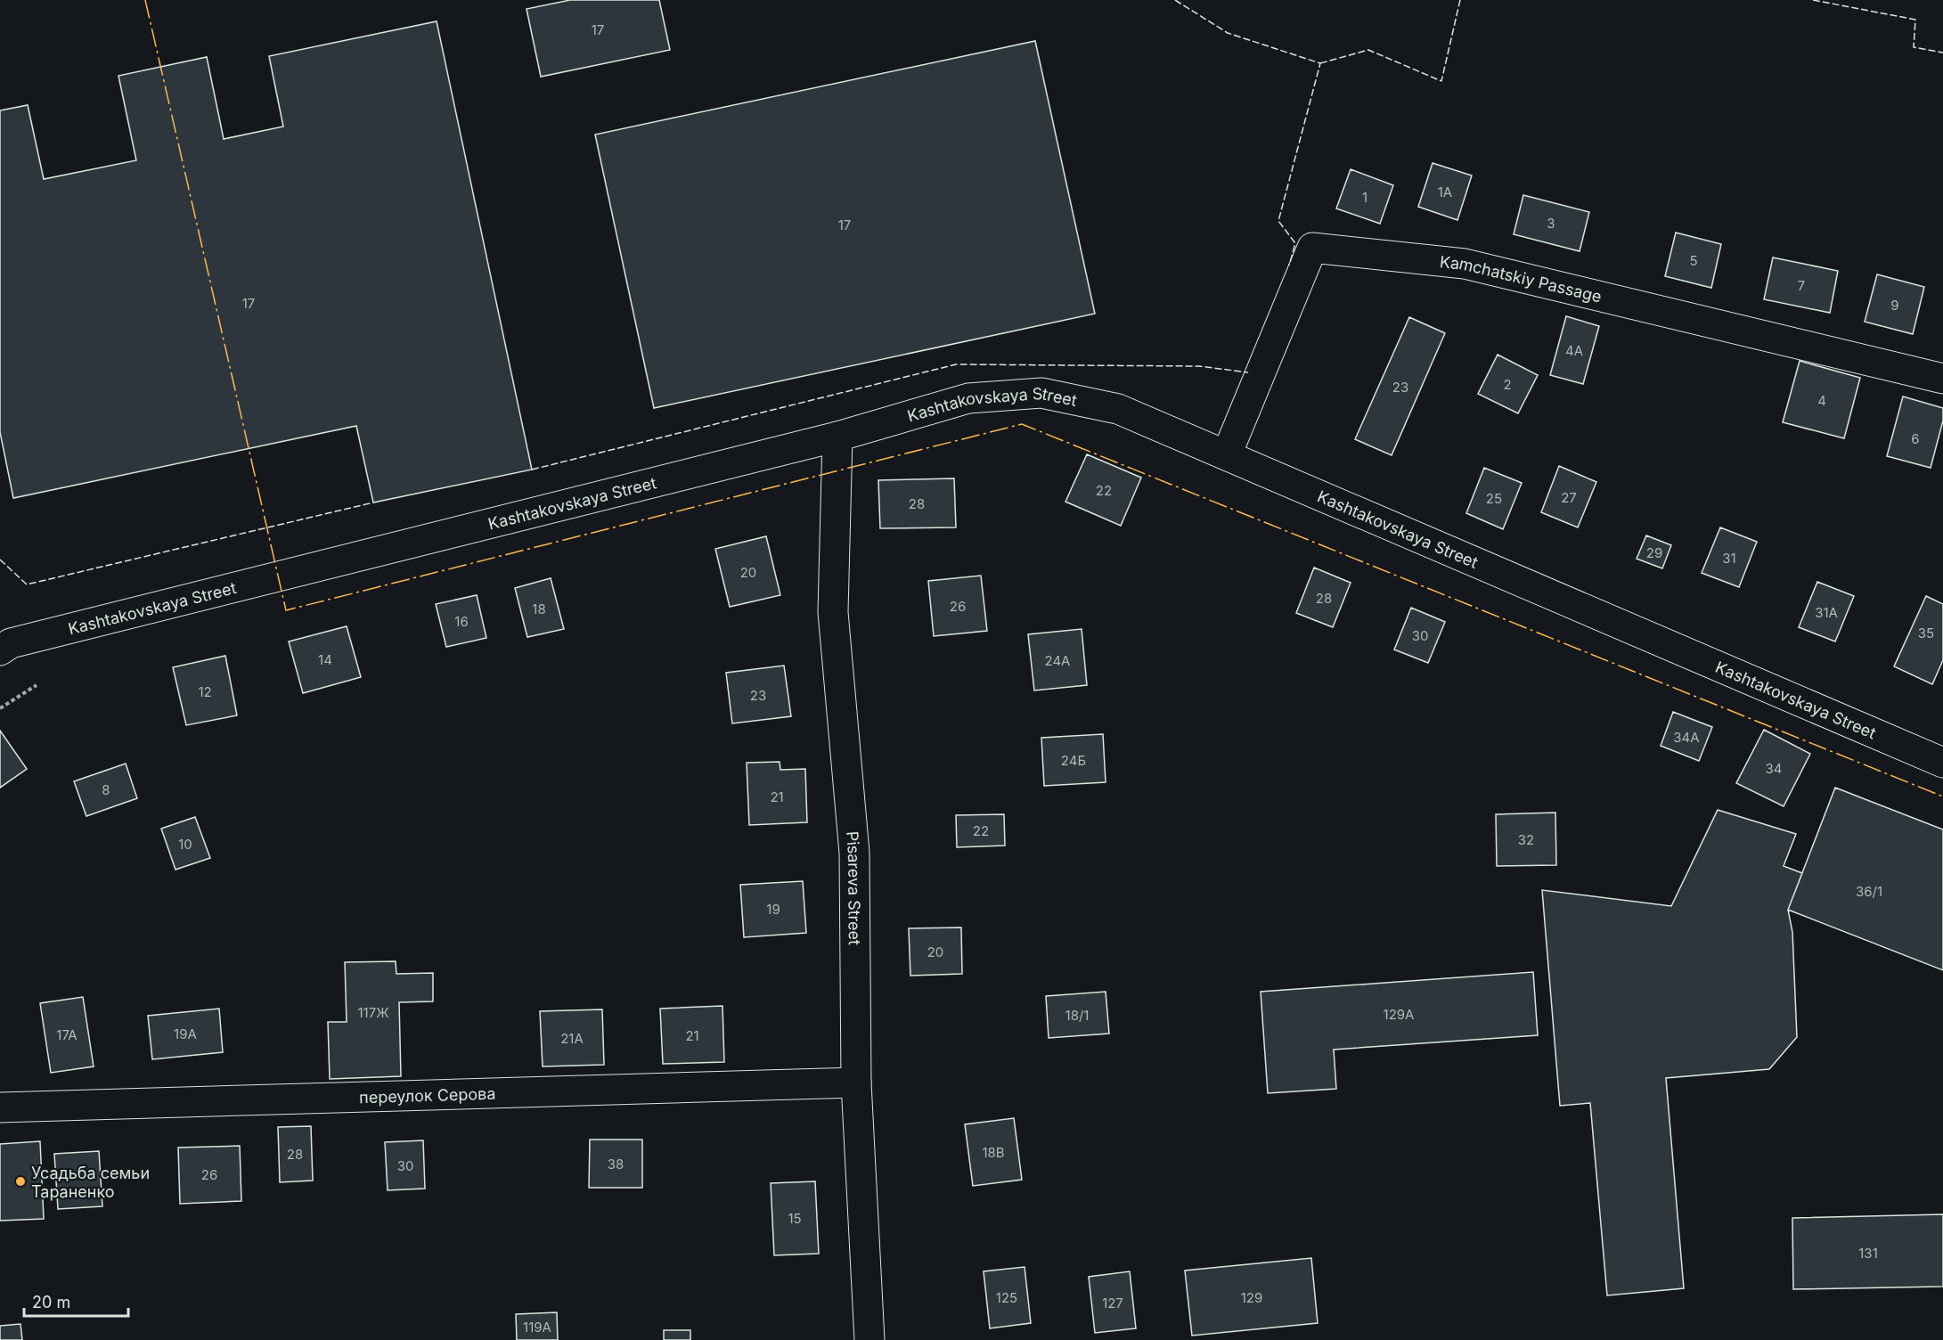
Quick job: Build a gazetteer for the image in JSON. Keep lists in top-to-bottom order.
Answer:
{
  "streets": {
    "street": [
      "Kamchatskiy Passage",
      "Kashtakovskaya Street",
      "Pisareva Street",
      "переулок Серова"
    ]
  },
  "crossings": [
    ["Kamchatskiy Passage", "Kashtakovskaya Street"],
    ["Kashtakovskaya Street", "Pisareva Street"],
    ["Pisareva Street", "переулок Серова"]
  ],
  "places": ["Усадьба семьи Тараненко"],
  "house_numbers": [
    "17",
    "1А",
    "1",
    "3",
    "17",
    "5",
    "7",
    "17",
    "9",
    "4А",
    "2",
    "23",
    "4",
    "6",
    "22",
    "27",
    "25",
    "28",
    "29",
    "31",
    "20",
    "28",
    "26",
    "18",
    "31А",
    "16",
    "35",
    "30",
    "14",
    "24А",
    "12",
    "23",
    "34А",
    "24Б",
    "34",
    "8",
    "21",
    "22",
    "32",
    "10",
    "36/1",
    "19",
    "20",
    "117Ж",
    "129А",
    "18/1",
    "19А",
    "17А",
    "21",
    "21А",
    "18В",
    "28",
    "38",
    "30",
    "26",
    "15",
    "131",
    "125",
    "129",
    "127",
    "119А"
  ],
  "scale_bar": "20 m"
}
